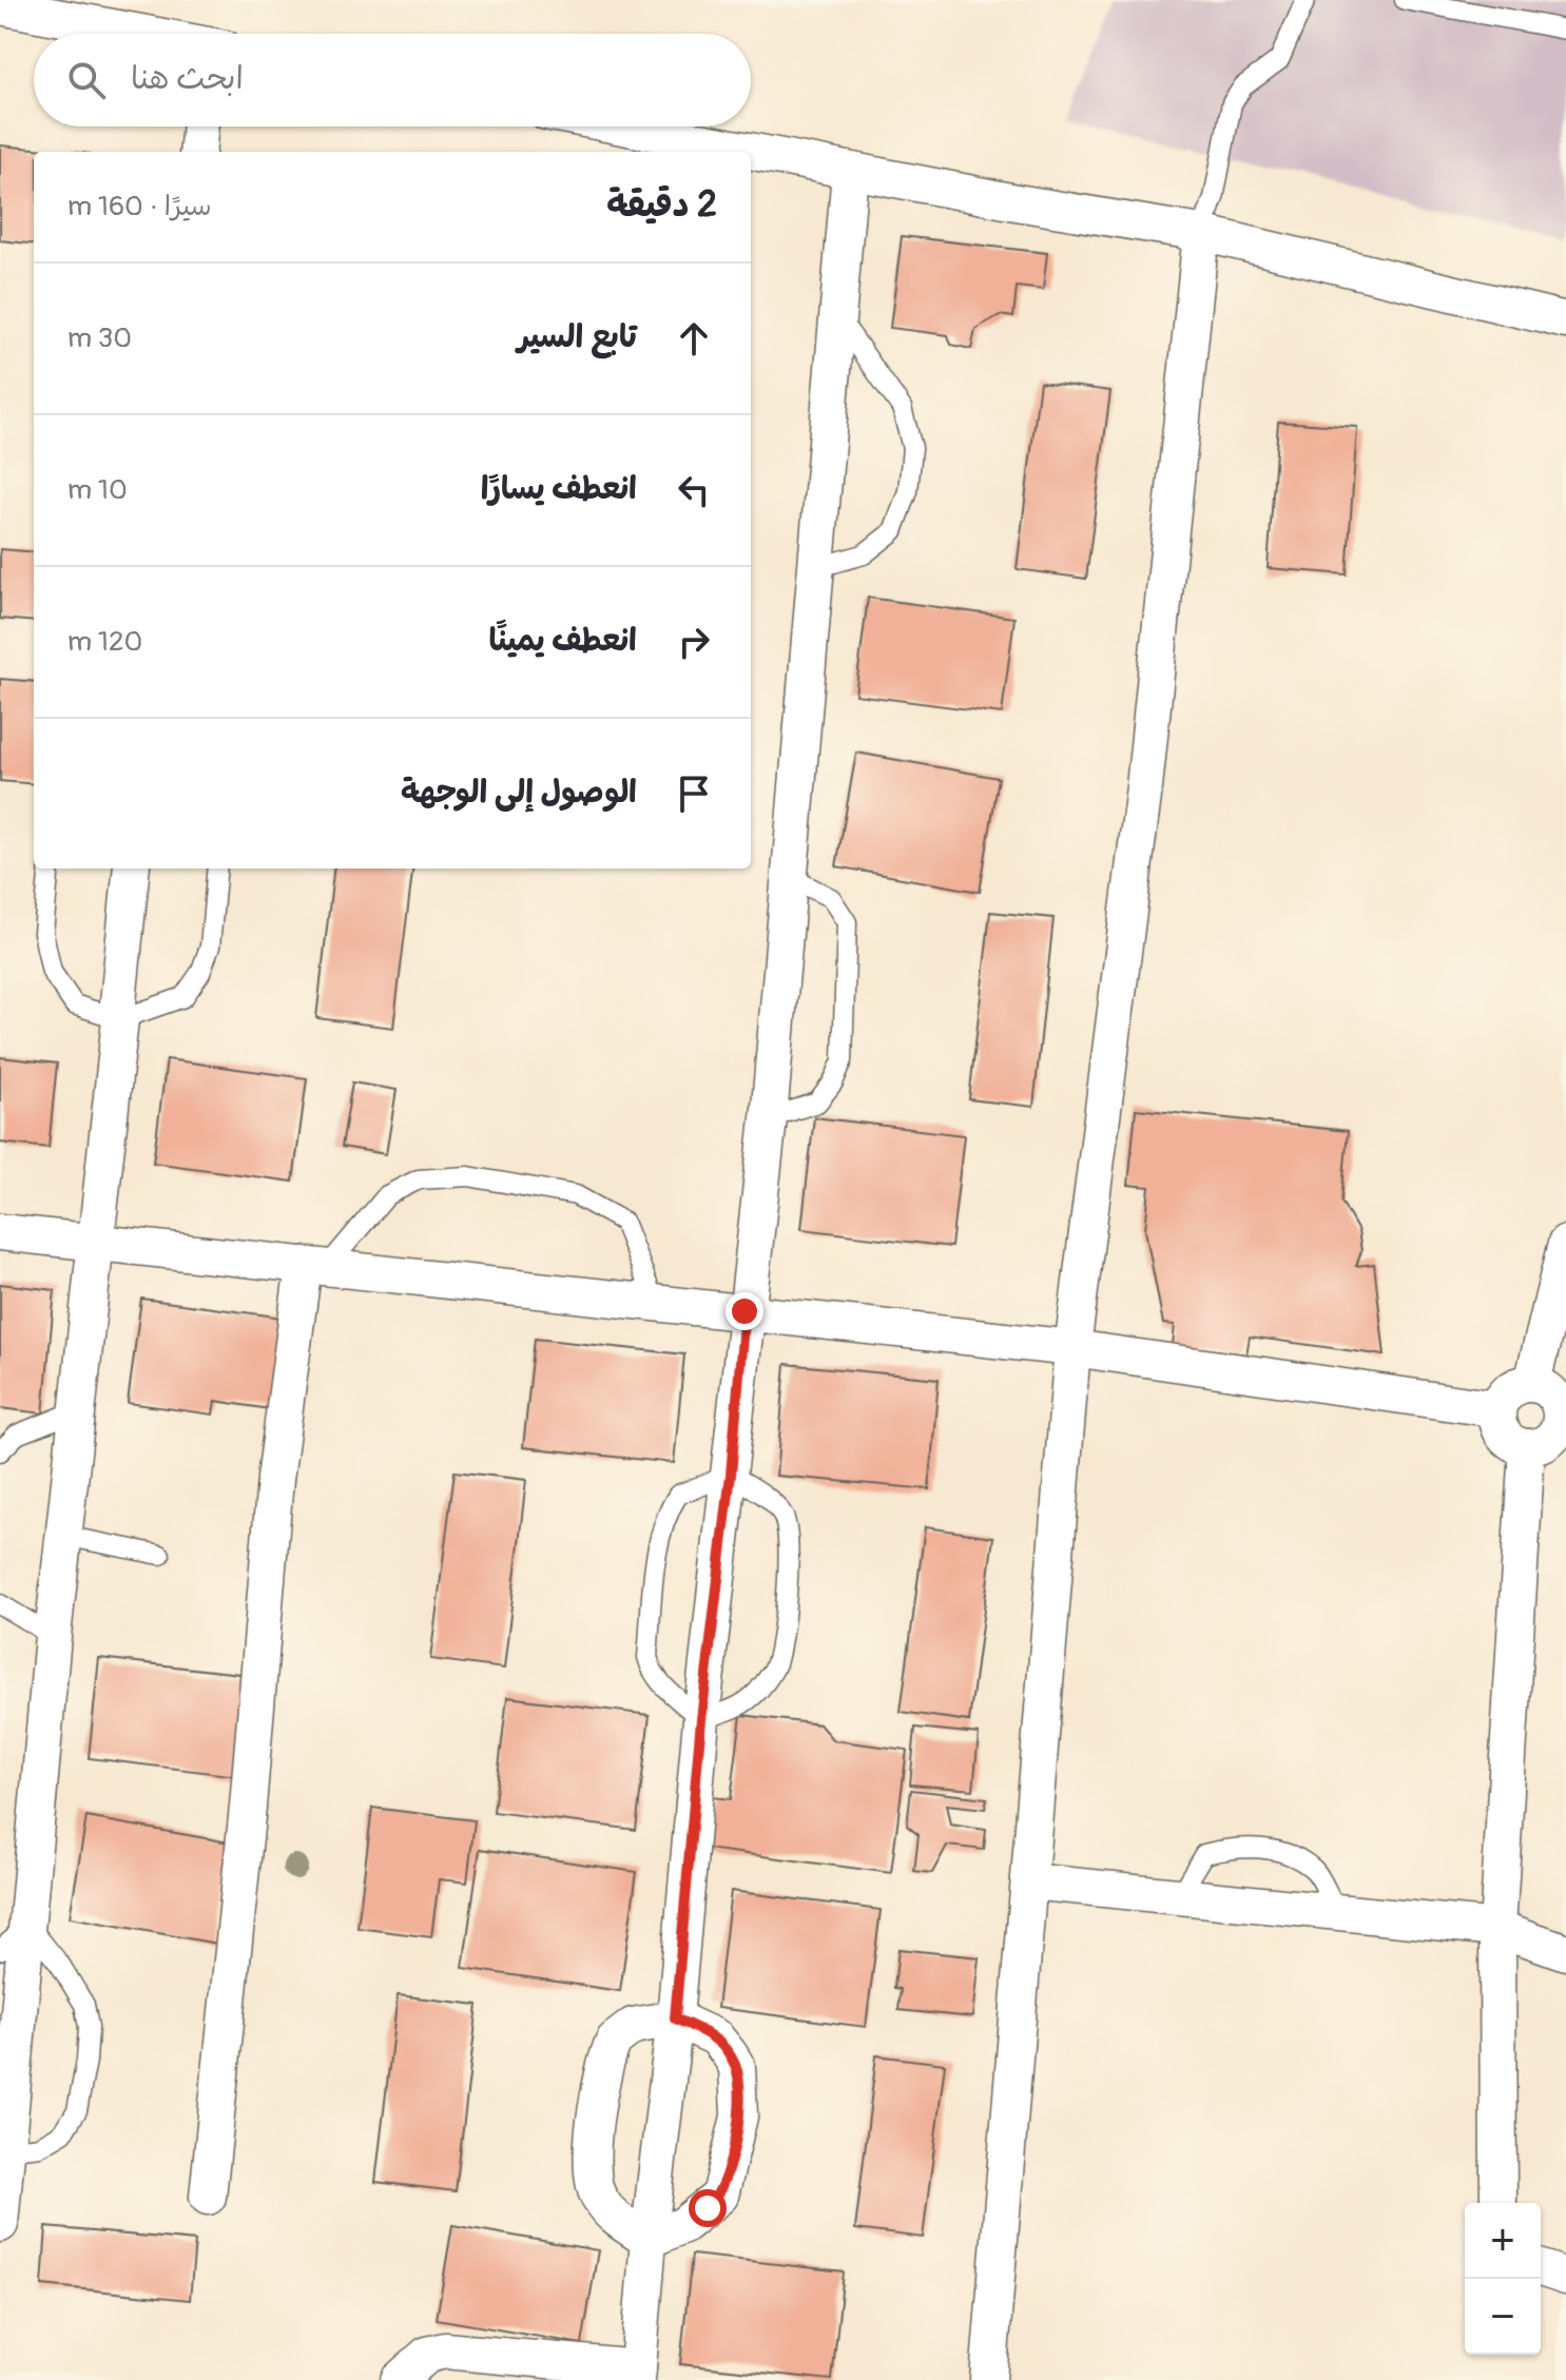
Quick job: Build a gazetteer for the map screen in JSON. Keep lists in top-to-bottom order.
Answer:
{
  "page": {
    "search": "ابحث هنا",
    "heading": ["2 دقيقة", "سيرًا · 160 m"],
    "list": [
      ["تابع السير", "30 m"],
      ["انعطف يسارًا", "10 m"],
      ["انعطف يمينًا", "120 m"],
      "الوصول إلى الوجهة"
    ],
    "map_buttons": ["+", "−"]
  }
}
